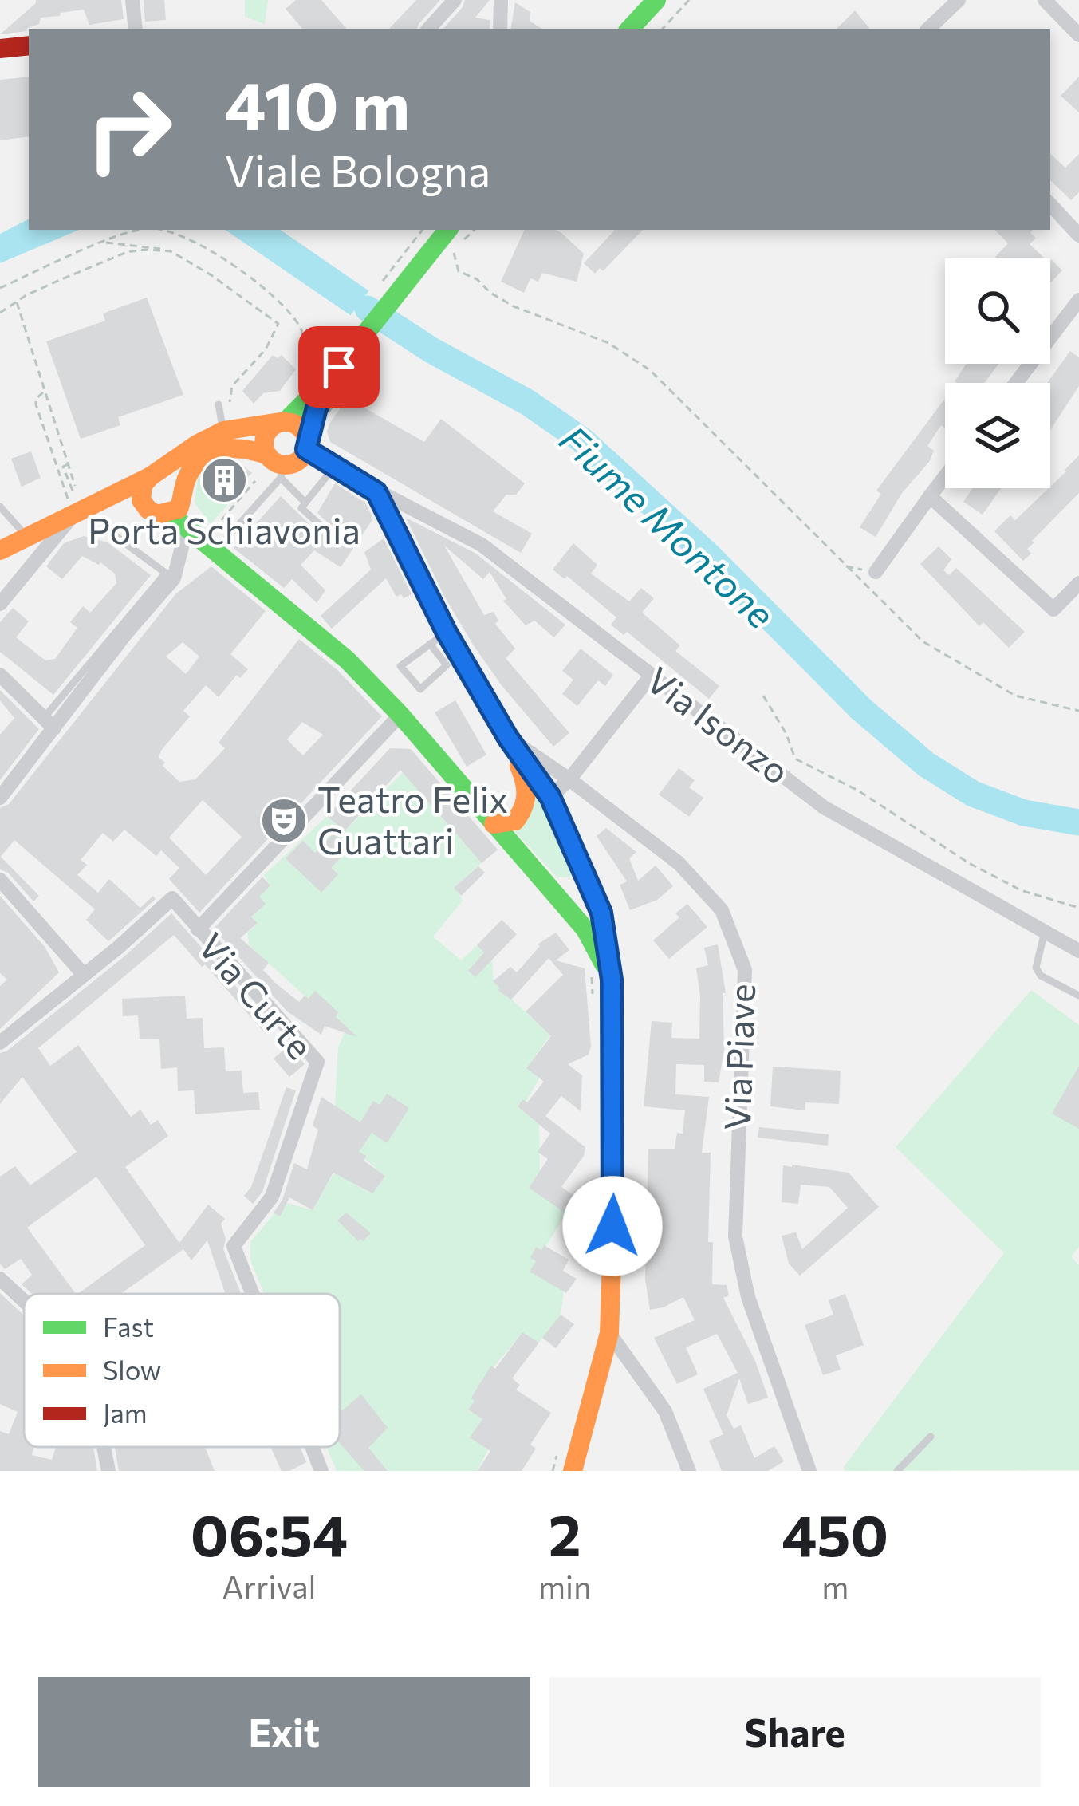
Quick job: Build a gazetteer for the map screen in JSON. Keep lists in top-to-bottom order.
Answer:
{
  "streets": {
    "street": ["Via Isonzo", "Via Curte", "Via Piave"]
  },
  "water": ["Fiume Montone"],
  "places": {
    "building": ["Porta Schiavonia"],
    "theatre": ["Teatro Felix Guattari"]
  },
  "legend": ["Fast", "Slow", "Jam"],
  "page": {
    "turn": ["410 m", "Viale Bologna"],
    "eta": [
      "06:54",
      "Arrival",
      "2",
      "min",
      "450",
      "m"
    ],
    "buttons": ["Exit", "Share"]
  }
}
